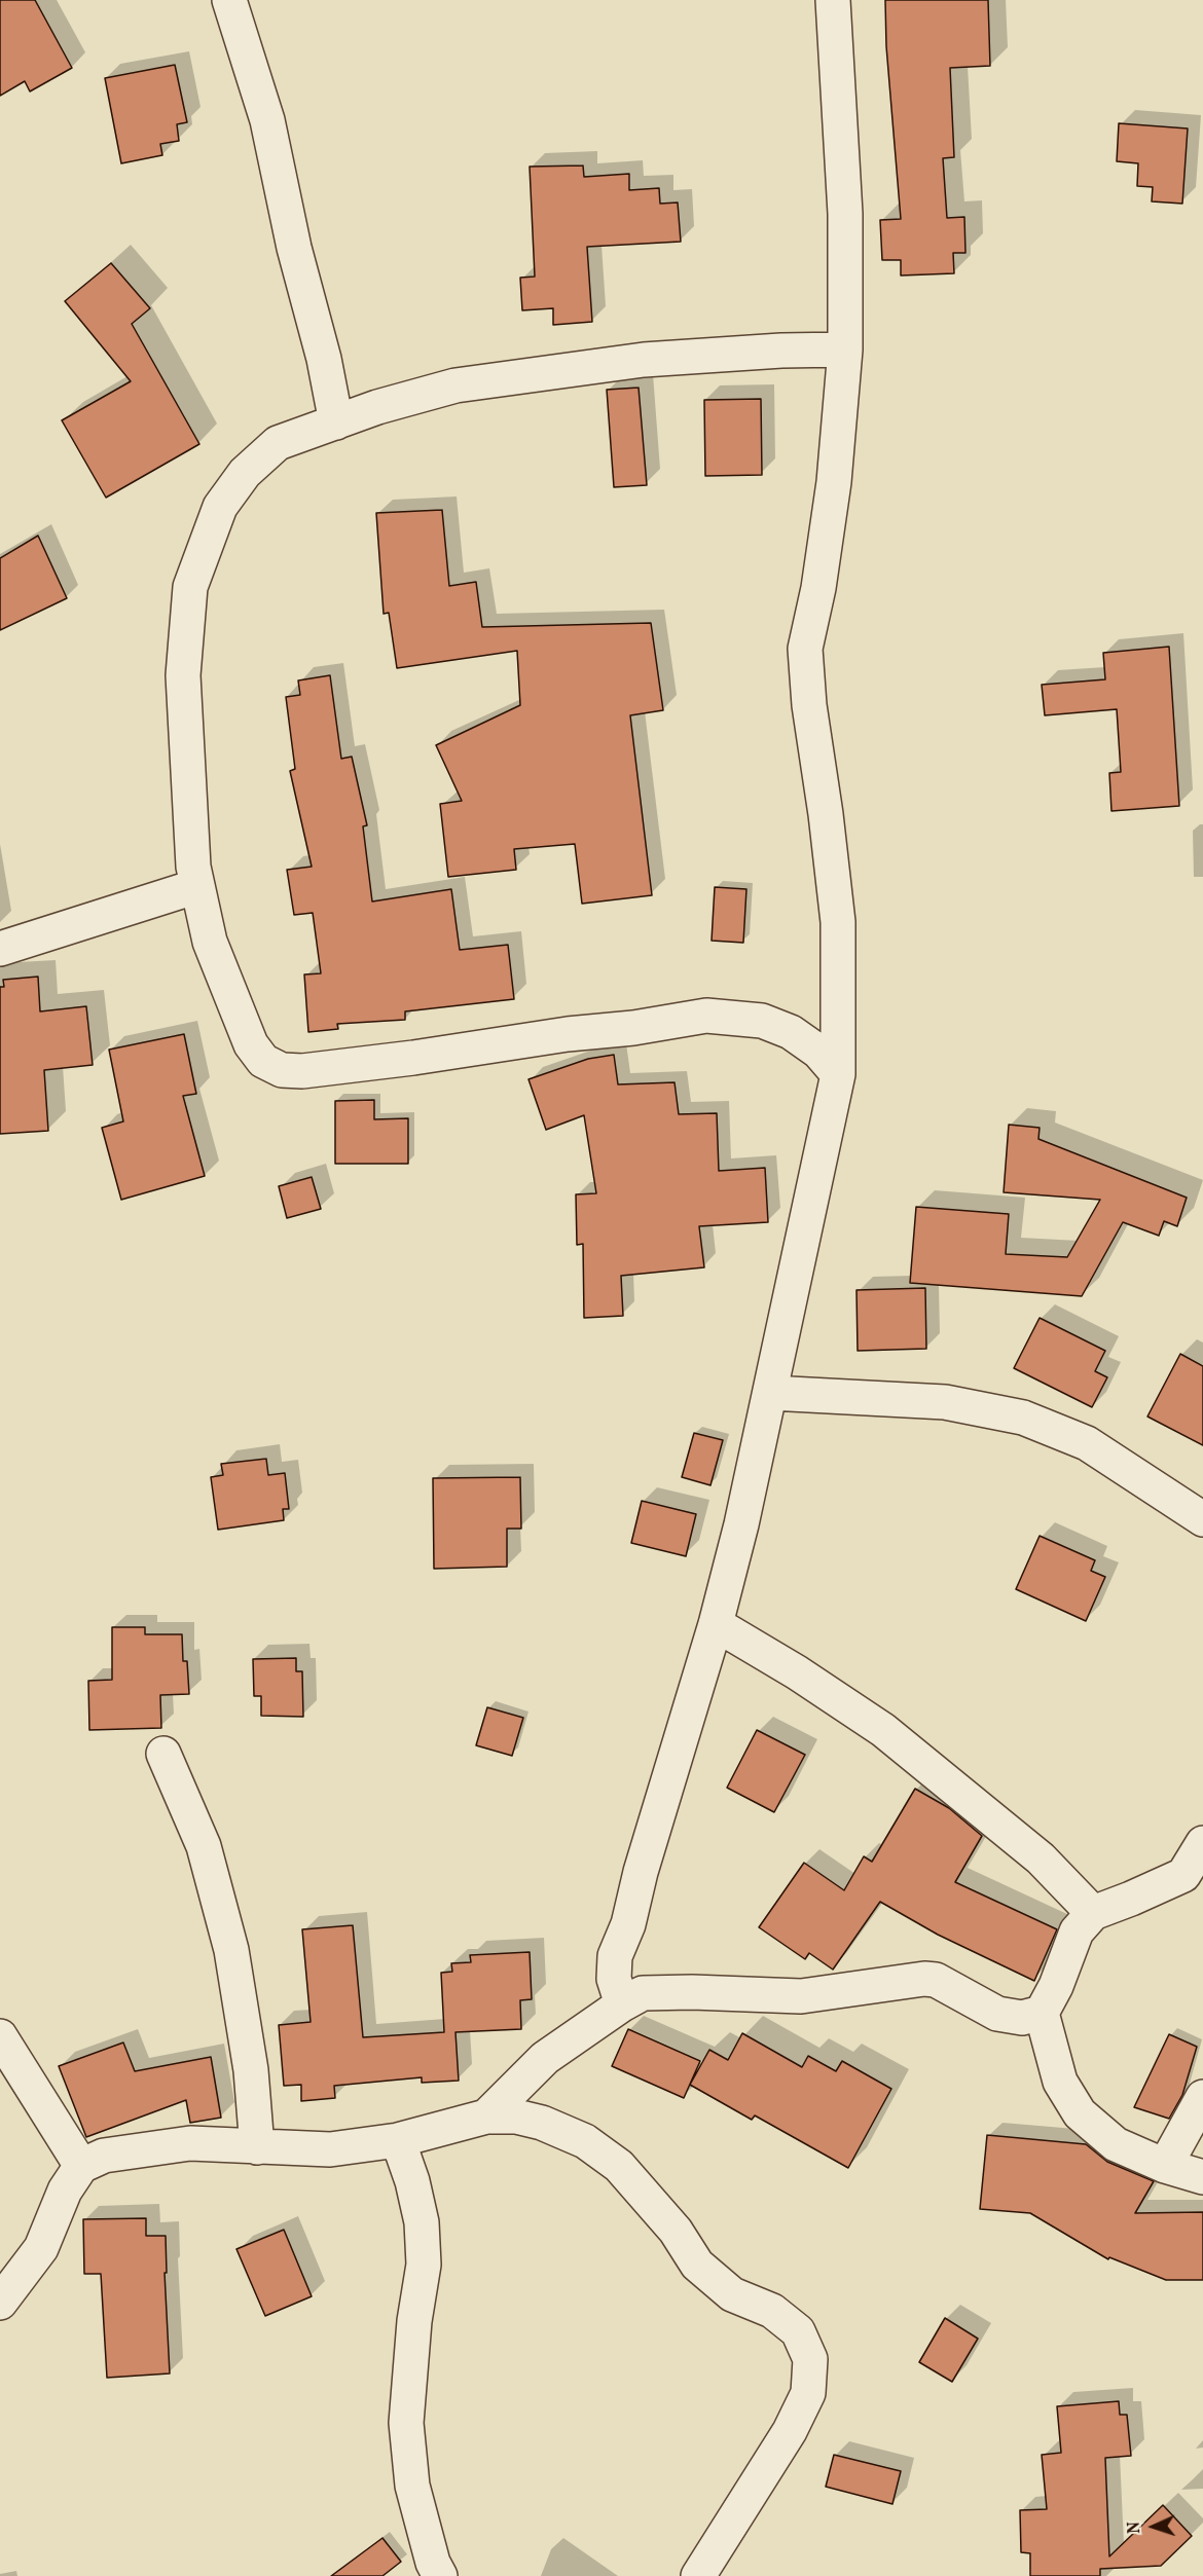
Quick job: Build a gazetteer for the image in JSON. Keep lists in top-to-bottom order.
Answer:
{
  "north": "left"
}
